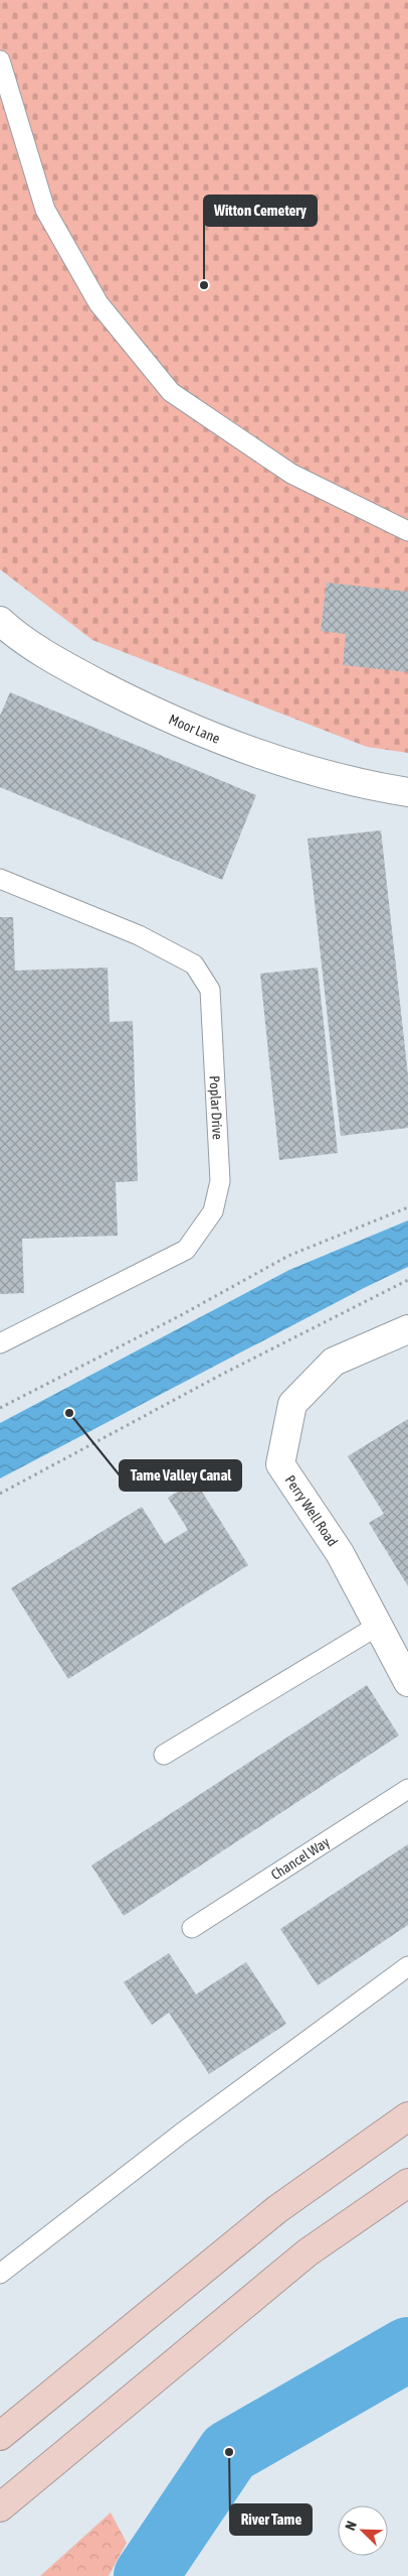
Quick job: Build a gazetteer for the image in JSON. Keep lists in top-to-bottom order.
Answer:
{
  "streets": {
    "street": ["Moor Lane", "Perry Well Road"],
    "lane": ["Poplar Drive", "Chancel Way"]
  },
  "places": ["Witton Cemetery", "Tame Valley Canal", "River Tame"],
  "north": "top left"
}
